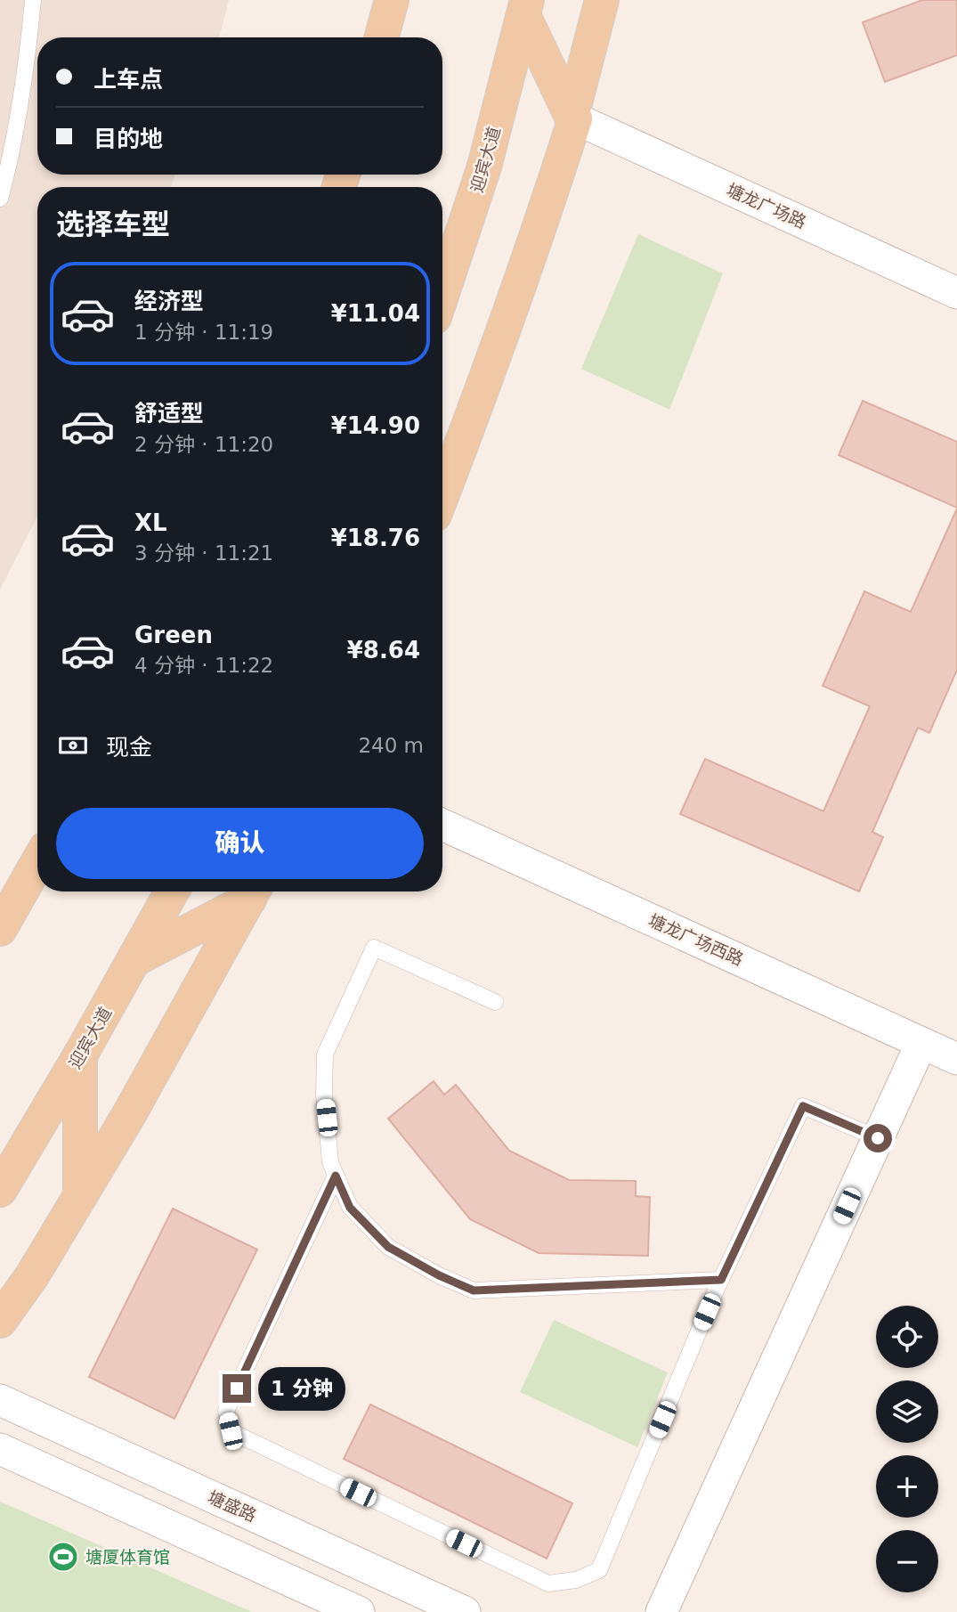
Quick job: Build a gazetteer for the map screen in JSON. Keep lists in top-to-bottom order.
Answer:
{
  "streets": {
    "main road": ["迎宾大道"],
    "street": ["塘龙广场路", "塘龙广场西路", "塘盛路"]
  },
  "places": {
    "sports": ["塘厦体育馆"]
  },
  "page": {
    "banner": ["上车点", "目的地"],
    "heading": "选择车型",
    "list": [
      {
        "name": "经济型",
        "note": "1 分钟 · 11:19",
        "value": "¥11.04"
      },
      {
        "name": "舒适型",
        "note": "2 分钟 · 11:20",
        "value": "¥14.90"
      },
      {
        "name": "XL",
        "note": "3 分钟 · 11:21",
        "value": "¥18.76"
      },
      {
        "name": "Green",
        "note": "4 分钟 · 11:22",
        "value": "¥8.64"
      }
    ],
    "pay": ["现金", "240 m"],
    "buttons": "确认",
    "map_buttons": ["+", "−"],
    "bubble": "1 分钟"
  }
}
